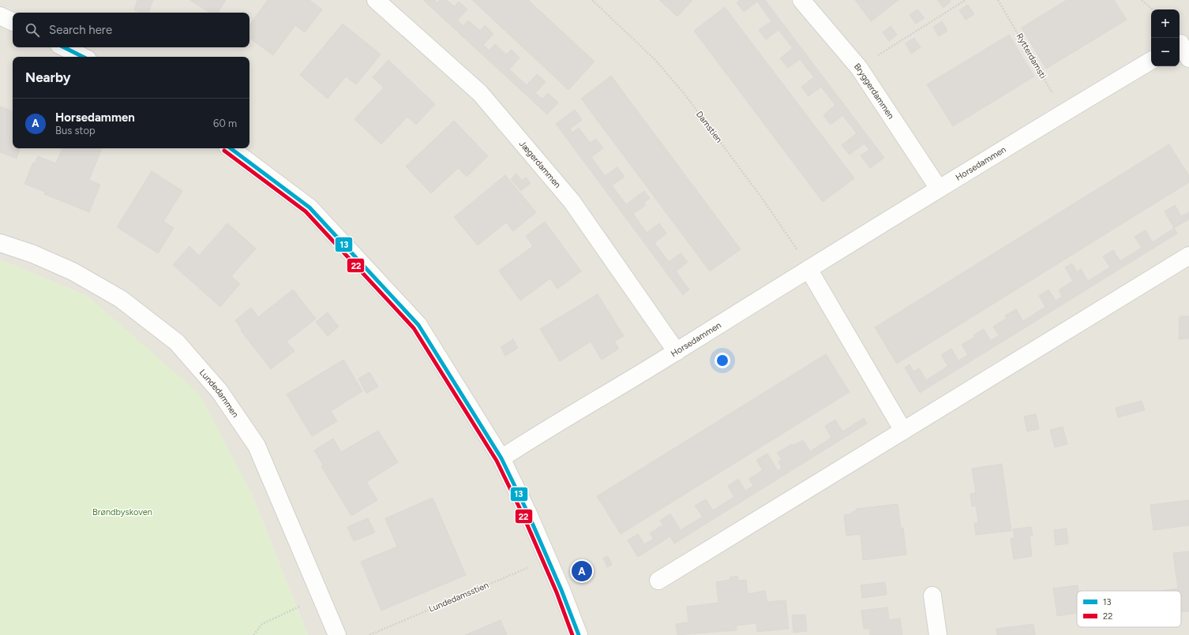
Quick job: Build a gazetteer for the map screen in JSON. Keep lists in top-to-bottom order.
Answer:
{
  "streets": {
    "street": [
      "Bryggerdammen",
      "Horsedammen",
      "Jægerdammen",
      "Lundedammen"
    ],
    "path": ["Rytterdamsti", "Damstien", "Lundedamsstien"]
  },
  "crossings": [
    ["Rytterdamsti", "Horsedammen"],
    ["Bryggerdammen", "Horsedammen"],
    ["Damstien", "Horsedammen"],
    ["Horsedammen", "Jægerdammen"]
  ],
  "parks": ["Brøndbyskoven"],
  "lines": ["transit line 13", "transit line 22"],
  "legend": ["13", "22"],
  "page": {
    "map_buttons": ["+", "−"],
    "search": "Search here",
    "heading": "Nearby",
    "list": [
      {
        "mark": "A",
        "name": "Horsedammen",
        "note": "Bus stop",
        "value": "60 m"
      }
    ],
    "pins": "A"
  }
}
